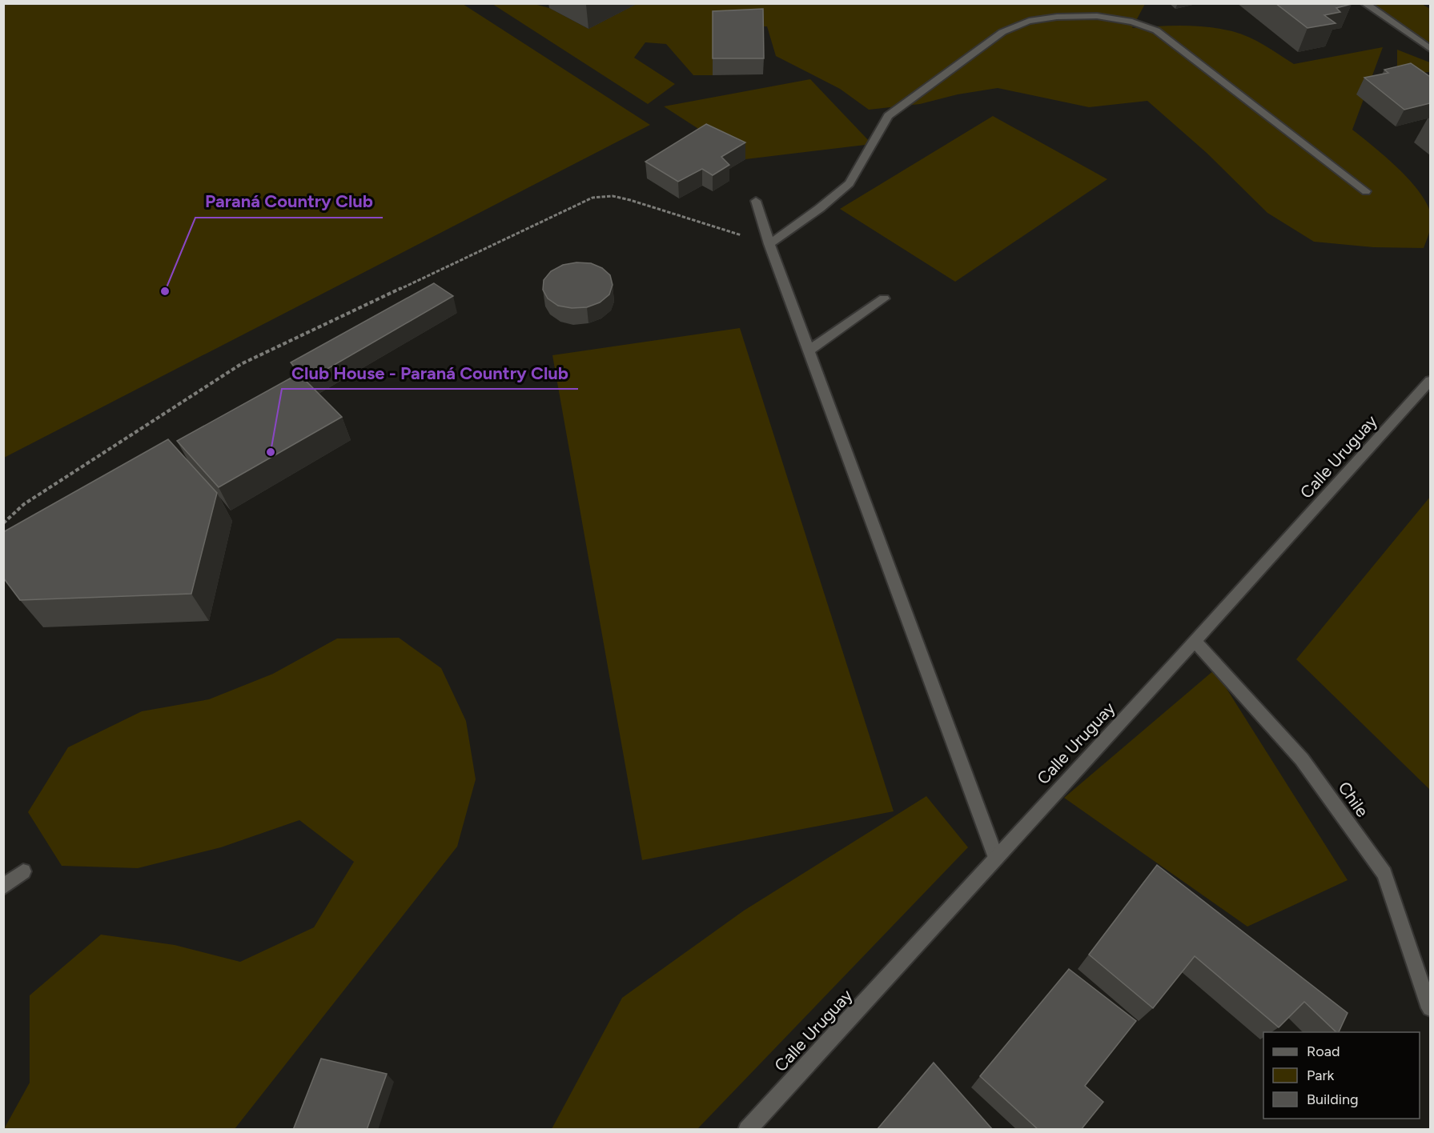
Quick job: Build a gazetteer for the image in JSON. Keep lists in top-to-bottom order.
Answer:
{
  "streets": {
    "street": ["Calle Uruguay", "Chile"]
  },
  "crossings": [
    ["Calle Uruguay", "Chile"]
  ],
  "places": ["Paraná Country Club", "Club House - Paraná Country Club"],
  "legend": ["Road", "Park", "Building"]
}
